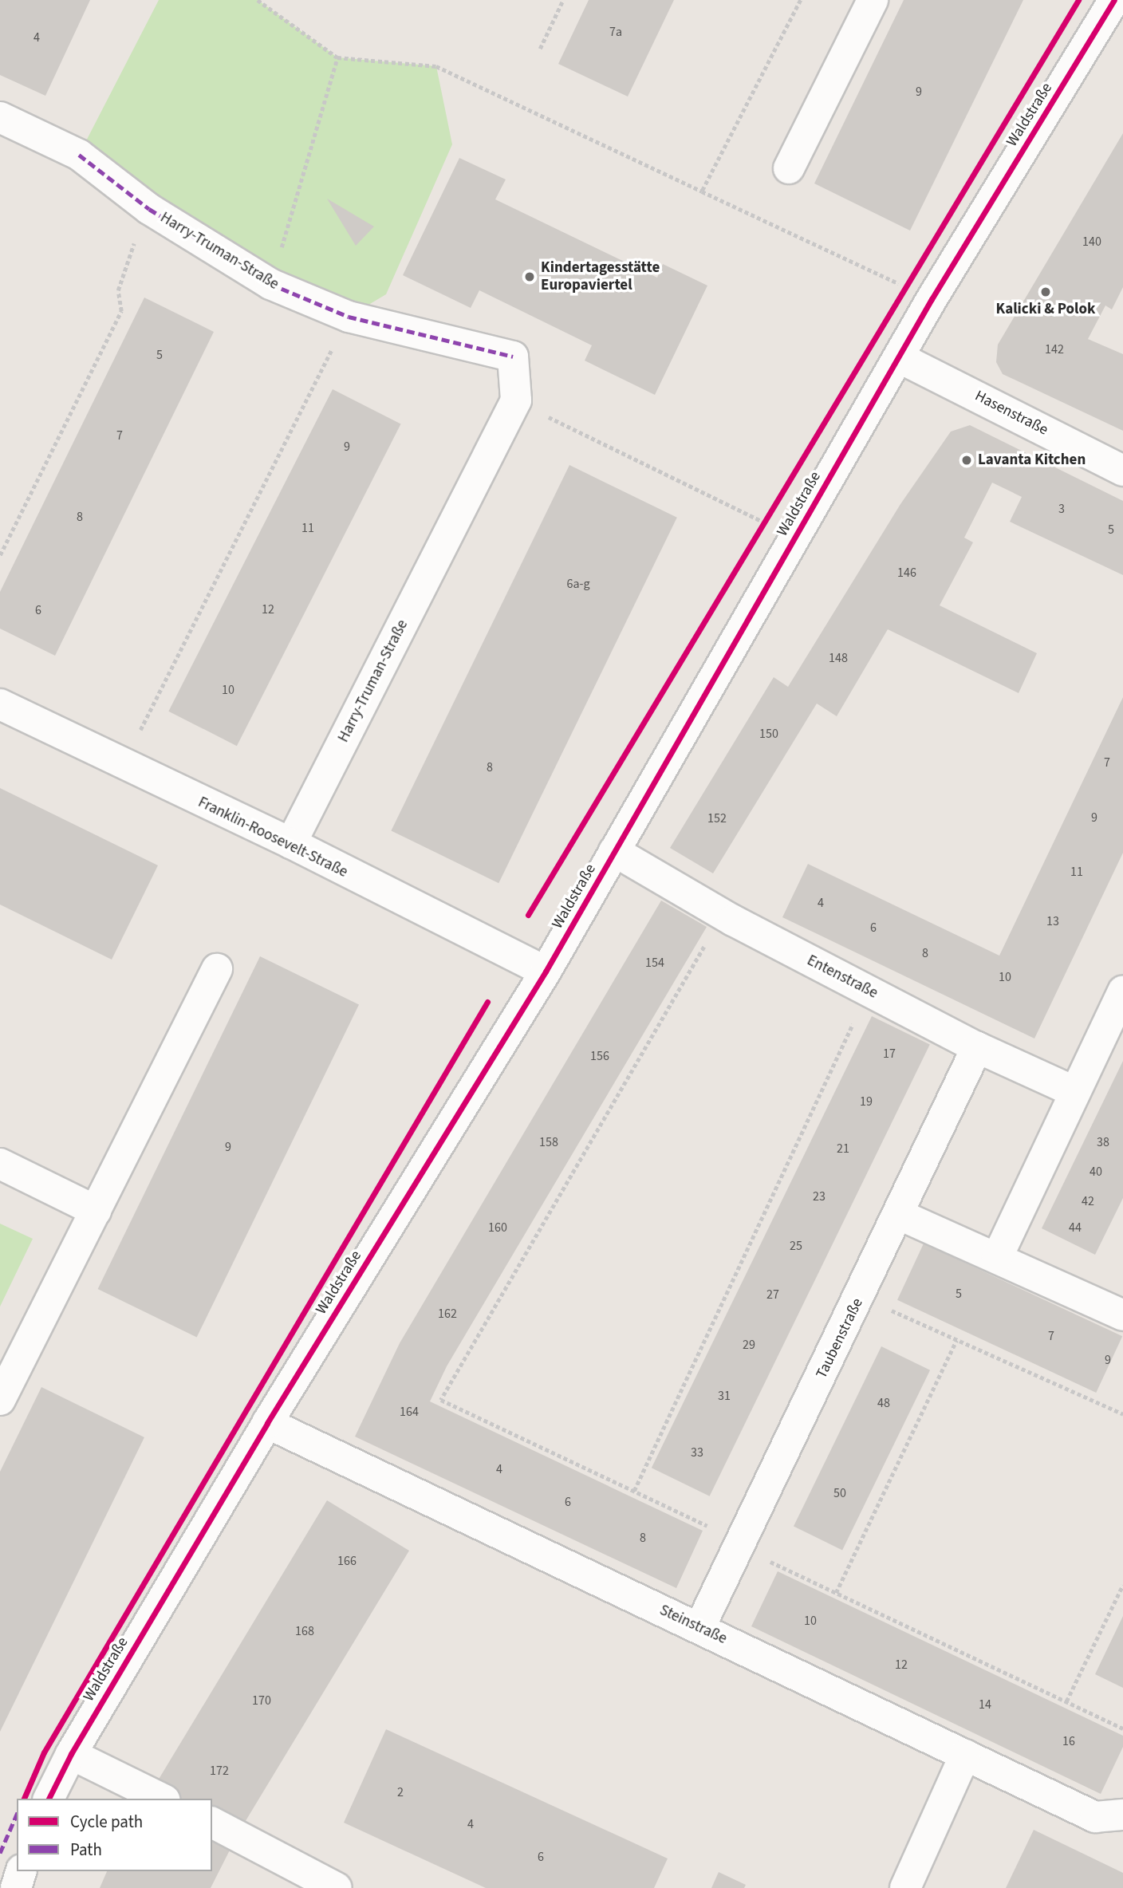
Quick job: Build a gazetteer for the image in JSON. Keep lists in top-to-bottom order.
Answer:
{
  "streets": {
    "street": [
      "Waldstraße",
      "Harry-Truman-Straße",
      "Hasenstraße",
      "Franklin-Roosevelt-Straße",
      "Entenstraße",
      "Taubenstraße",
      "Steinstraße"
    ]
  },
  "crossings": [
    ["Waldstraße", "Hasenstraße"],
    ["Waldstraße", "Franklin-Roosevelt-Straße"],
    ["Waldstraße", "Entenstraße"],
    ["Waldstraße", "Steinstraße"],
    ["Harry-Truman-Straße", "Franklin-Roosevelt-Straße"],
    ["Entenstraße", "Taubenstraße"],
    ["Taubenstraße", "Steinstraße"]
  ],
  "places": ["Kindertagesstätte Europaviertel", "Kalicki & Polok", "Lavanta Kitchen"],
  "house_numbers": [
    "7a",
    "4",
    "9",
    "140",
    "142",
    "5",
    "7",
    "9",
    "3",
    "8",
    "11",
    "5",
    "146",
    "6a-g",
    "12",
    "6",
    "148",
    "10",
    "150",
    "7",
    "8",
    "9",
    "152",
    "11",
    "4",
    "13",
    "6",
    "8",
    "154",
    "10",
    "17",
    "156",
    "19",
    "158",
    "38",
    "9",
    "21",
    "40",
    "23",
    "42",
    "160",
    "44",
    "25",
    "5",
    "27",
    "162",
    "7",
    "29",
    "9",
    "31",
    "48",
    "164",
    "33",
    "4",
    "50",
    "6",
    "8",
    "166",
    "10",
    "168",
    "12",
    "170",
    "14",
    "16",
    "172",
    "2",
    "4",
    "6"
  ],
  "legend": ["Cycle path", "Path"]
}
